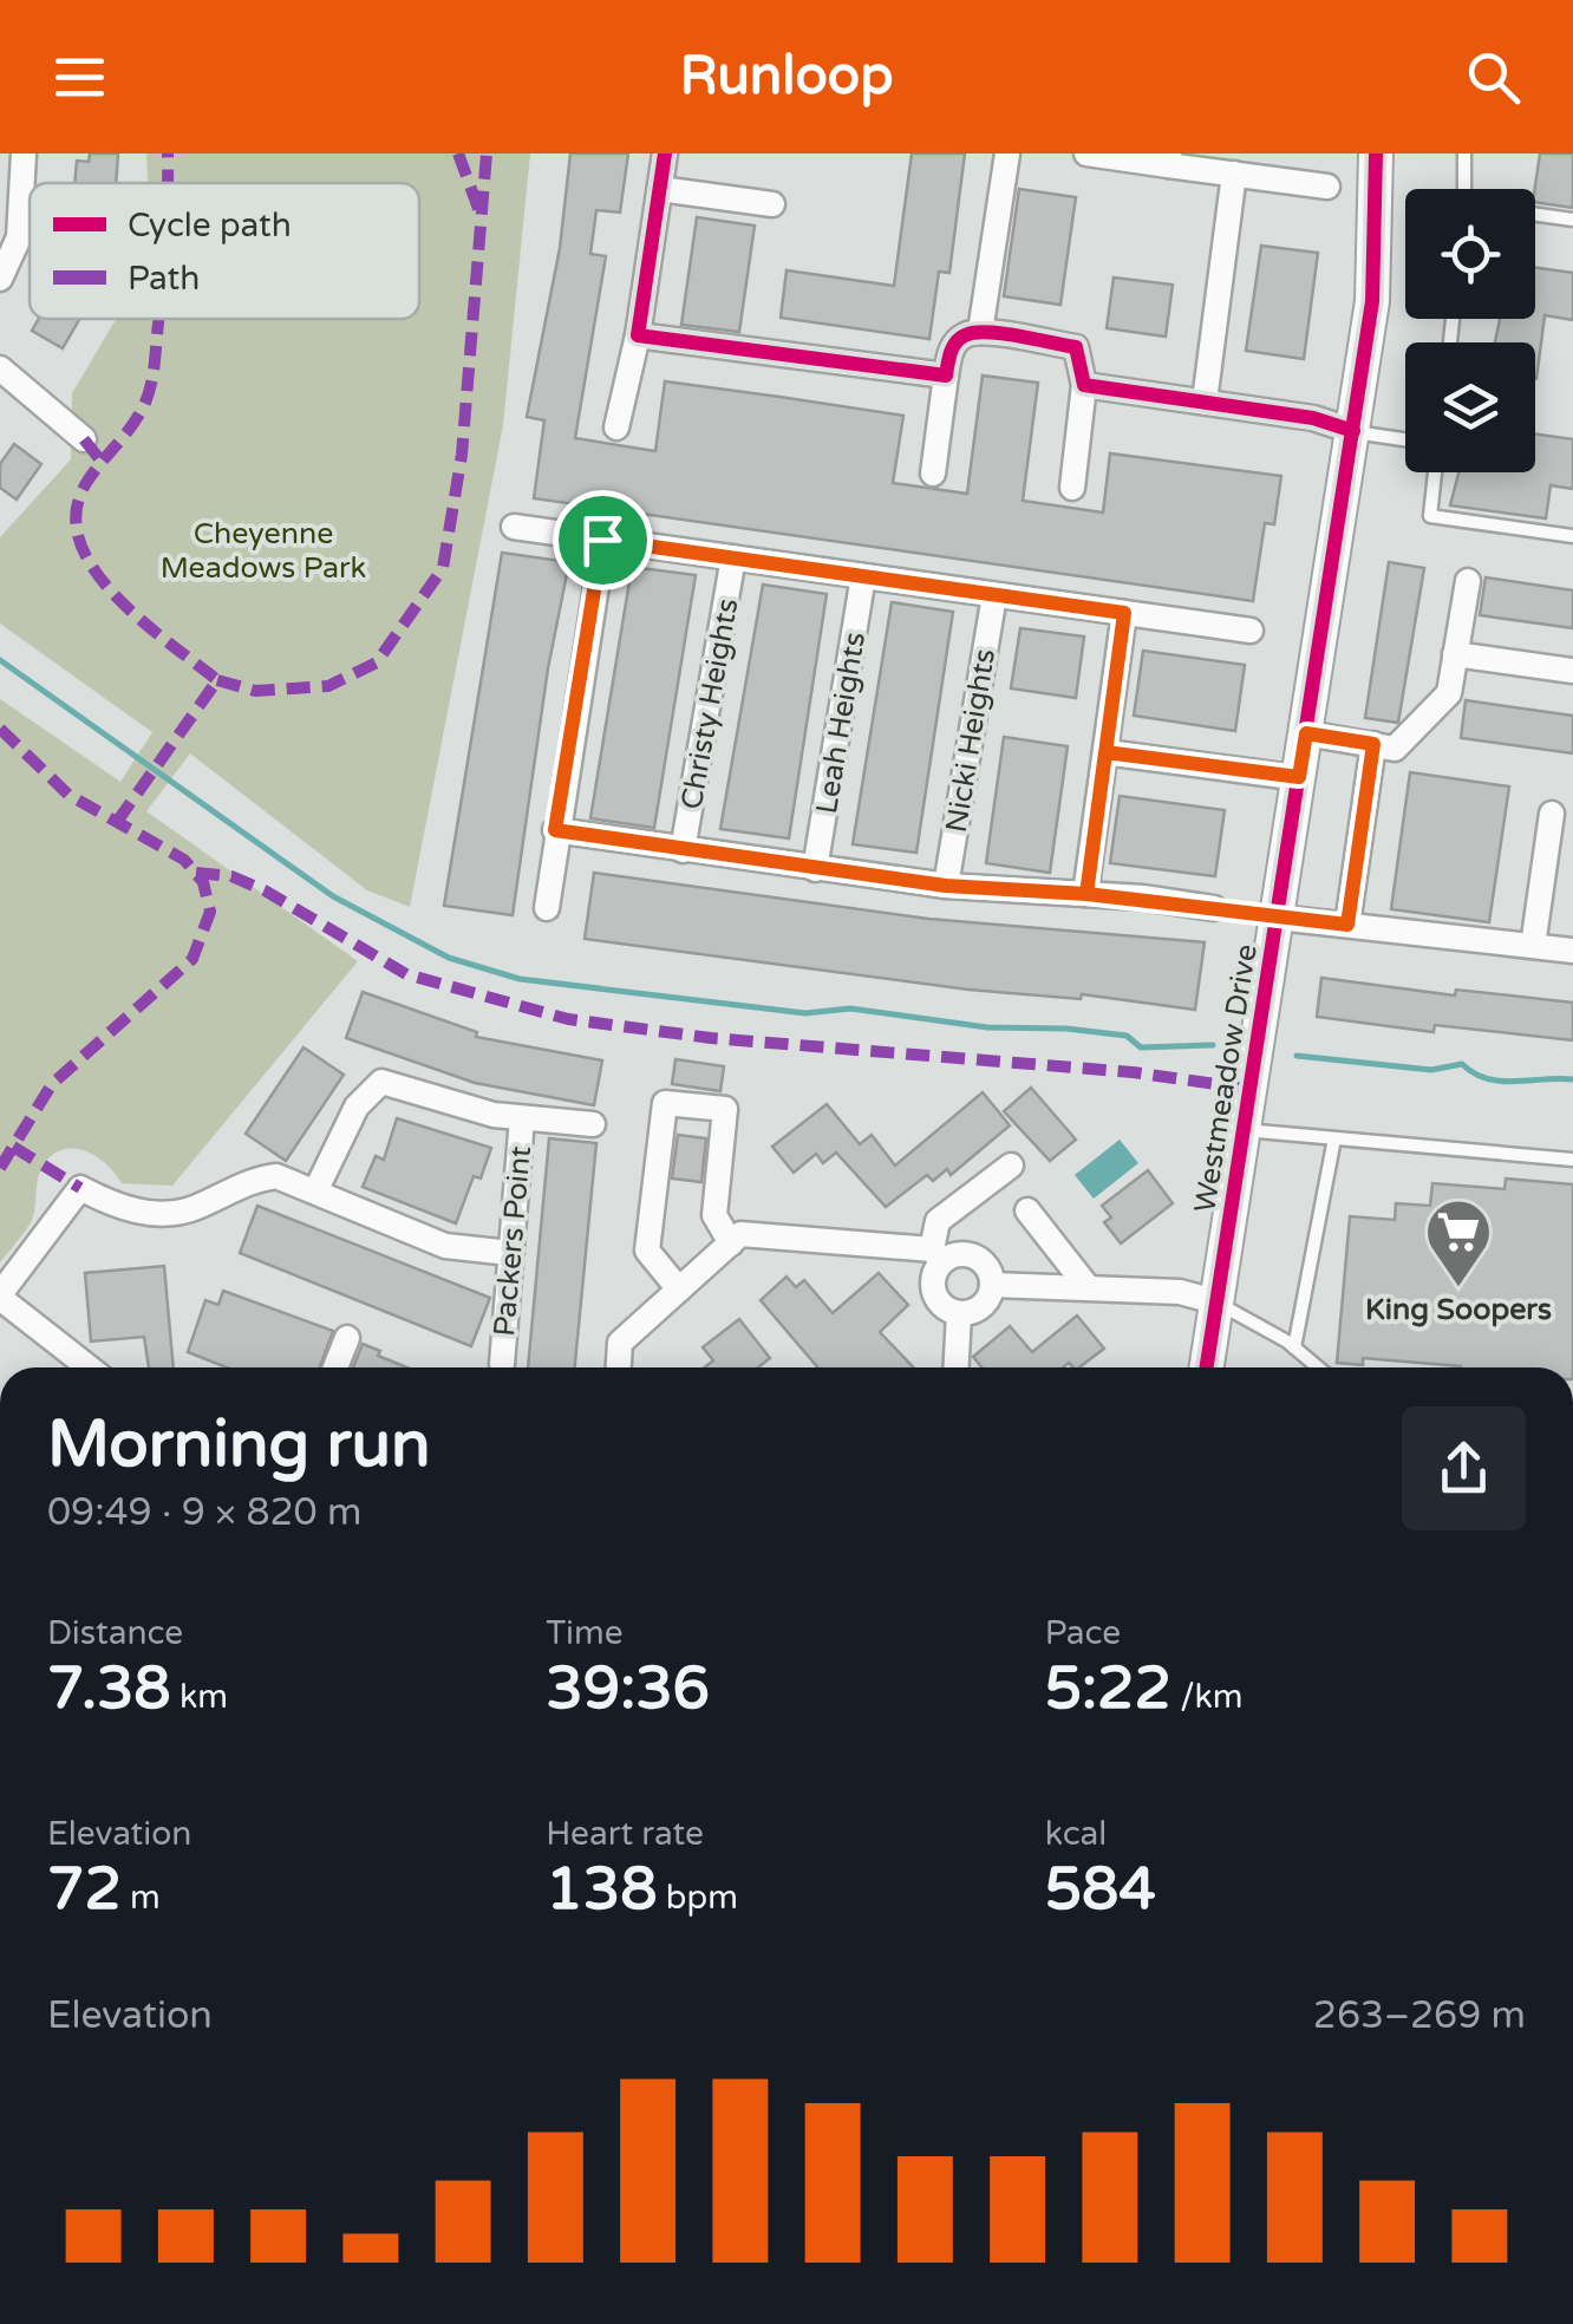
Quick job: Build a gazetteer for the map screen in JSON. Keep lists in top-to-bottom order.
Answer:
{
  "streets": {
    "street": [
      "Christy Heights",
      "Leah Heights",
      "Nicki Heights",
      "Westmeadow Drive",
      "Packers Point"
    ]
  },
  "parks": ["Cheyenne Meadows Park"],
  "places": {
    "supermarket": ["King Soopers"]
  },
  "legend": ["Cycle path", "Path"],
  "page": {
    "header": "Runloop",
    "heading": ["Morning run", "09:49 · 9 × 820 m"],
    "stats": [
      ["Distance", "7.38 km"],
      ["Time", "39:36"],
      ["Pace", "5:22 /km"],
      ["Elevation", "72 m"],
      ["Heart rate", "138 bpm"],
      ["kcal", "584"]
    ],
    "chart": ["Elevation", "263–269 m"]
  }
}
